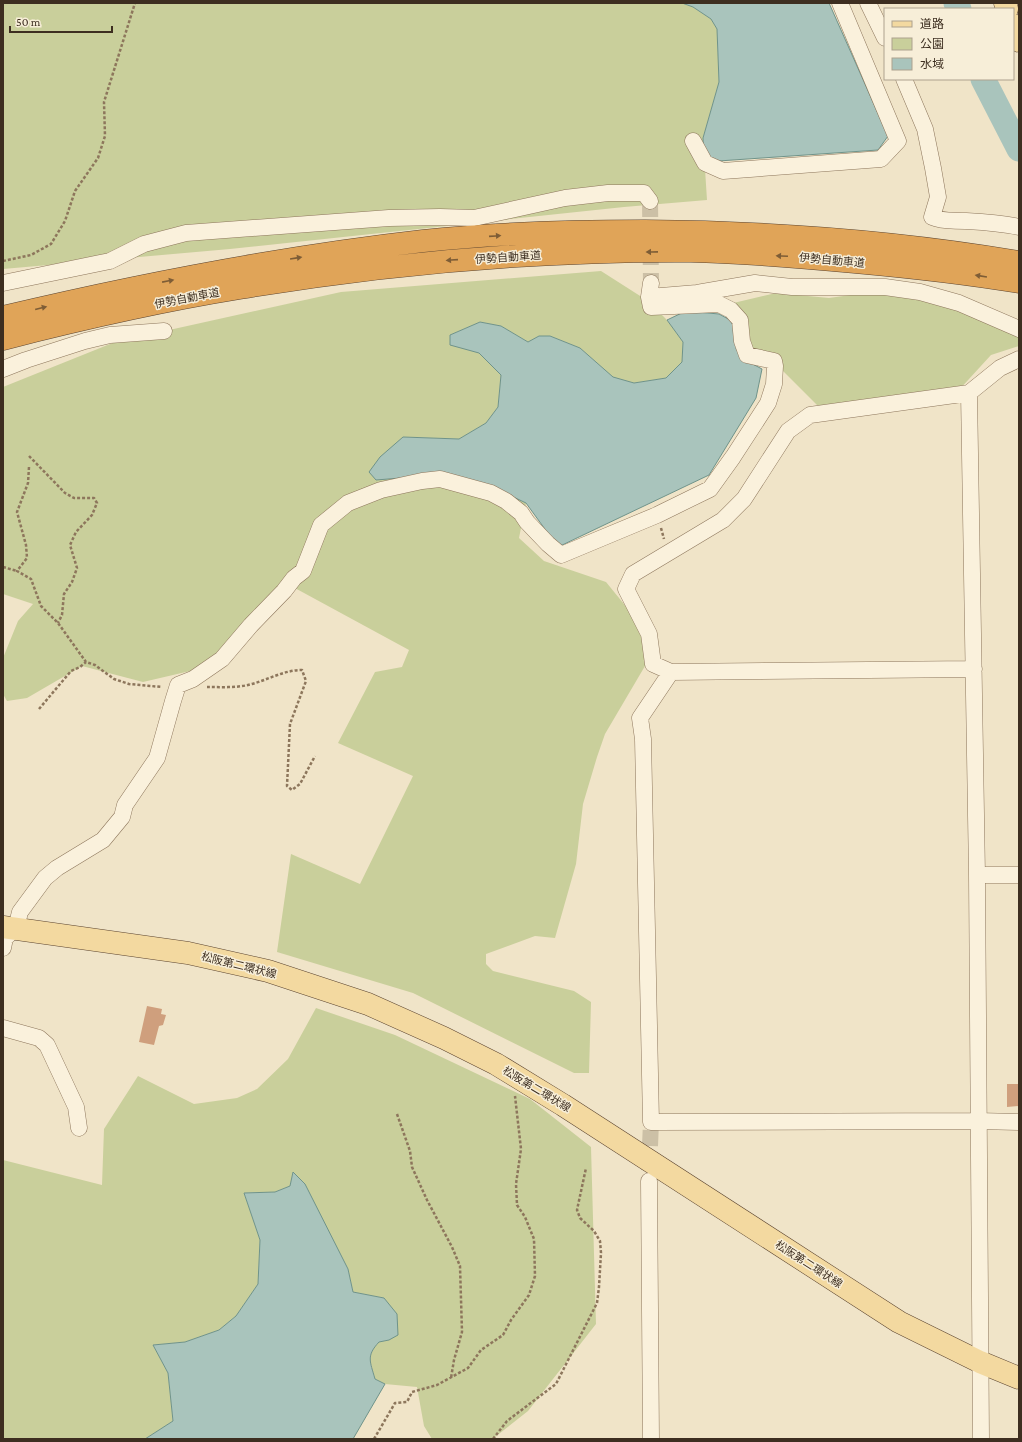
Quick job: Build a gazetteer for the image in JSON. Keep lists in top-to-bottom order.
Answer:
{
  "streets": {
    "highway": ["伊勢自動車道"],
    "main road": ["松阪第二環状線"]
  },
  "legend": ["道路", "公園", "水域"],
  "scale_bar": "50 m"
}
